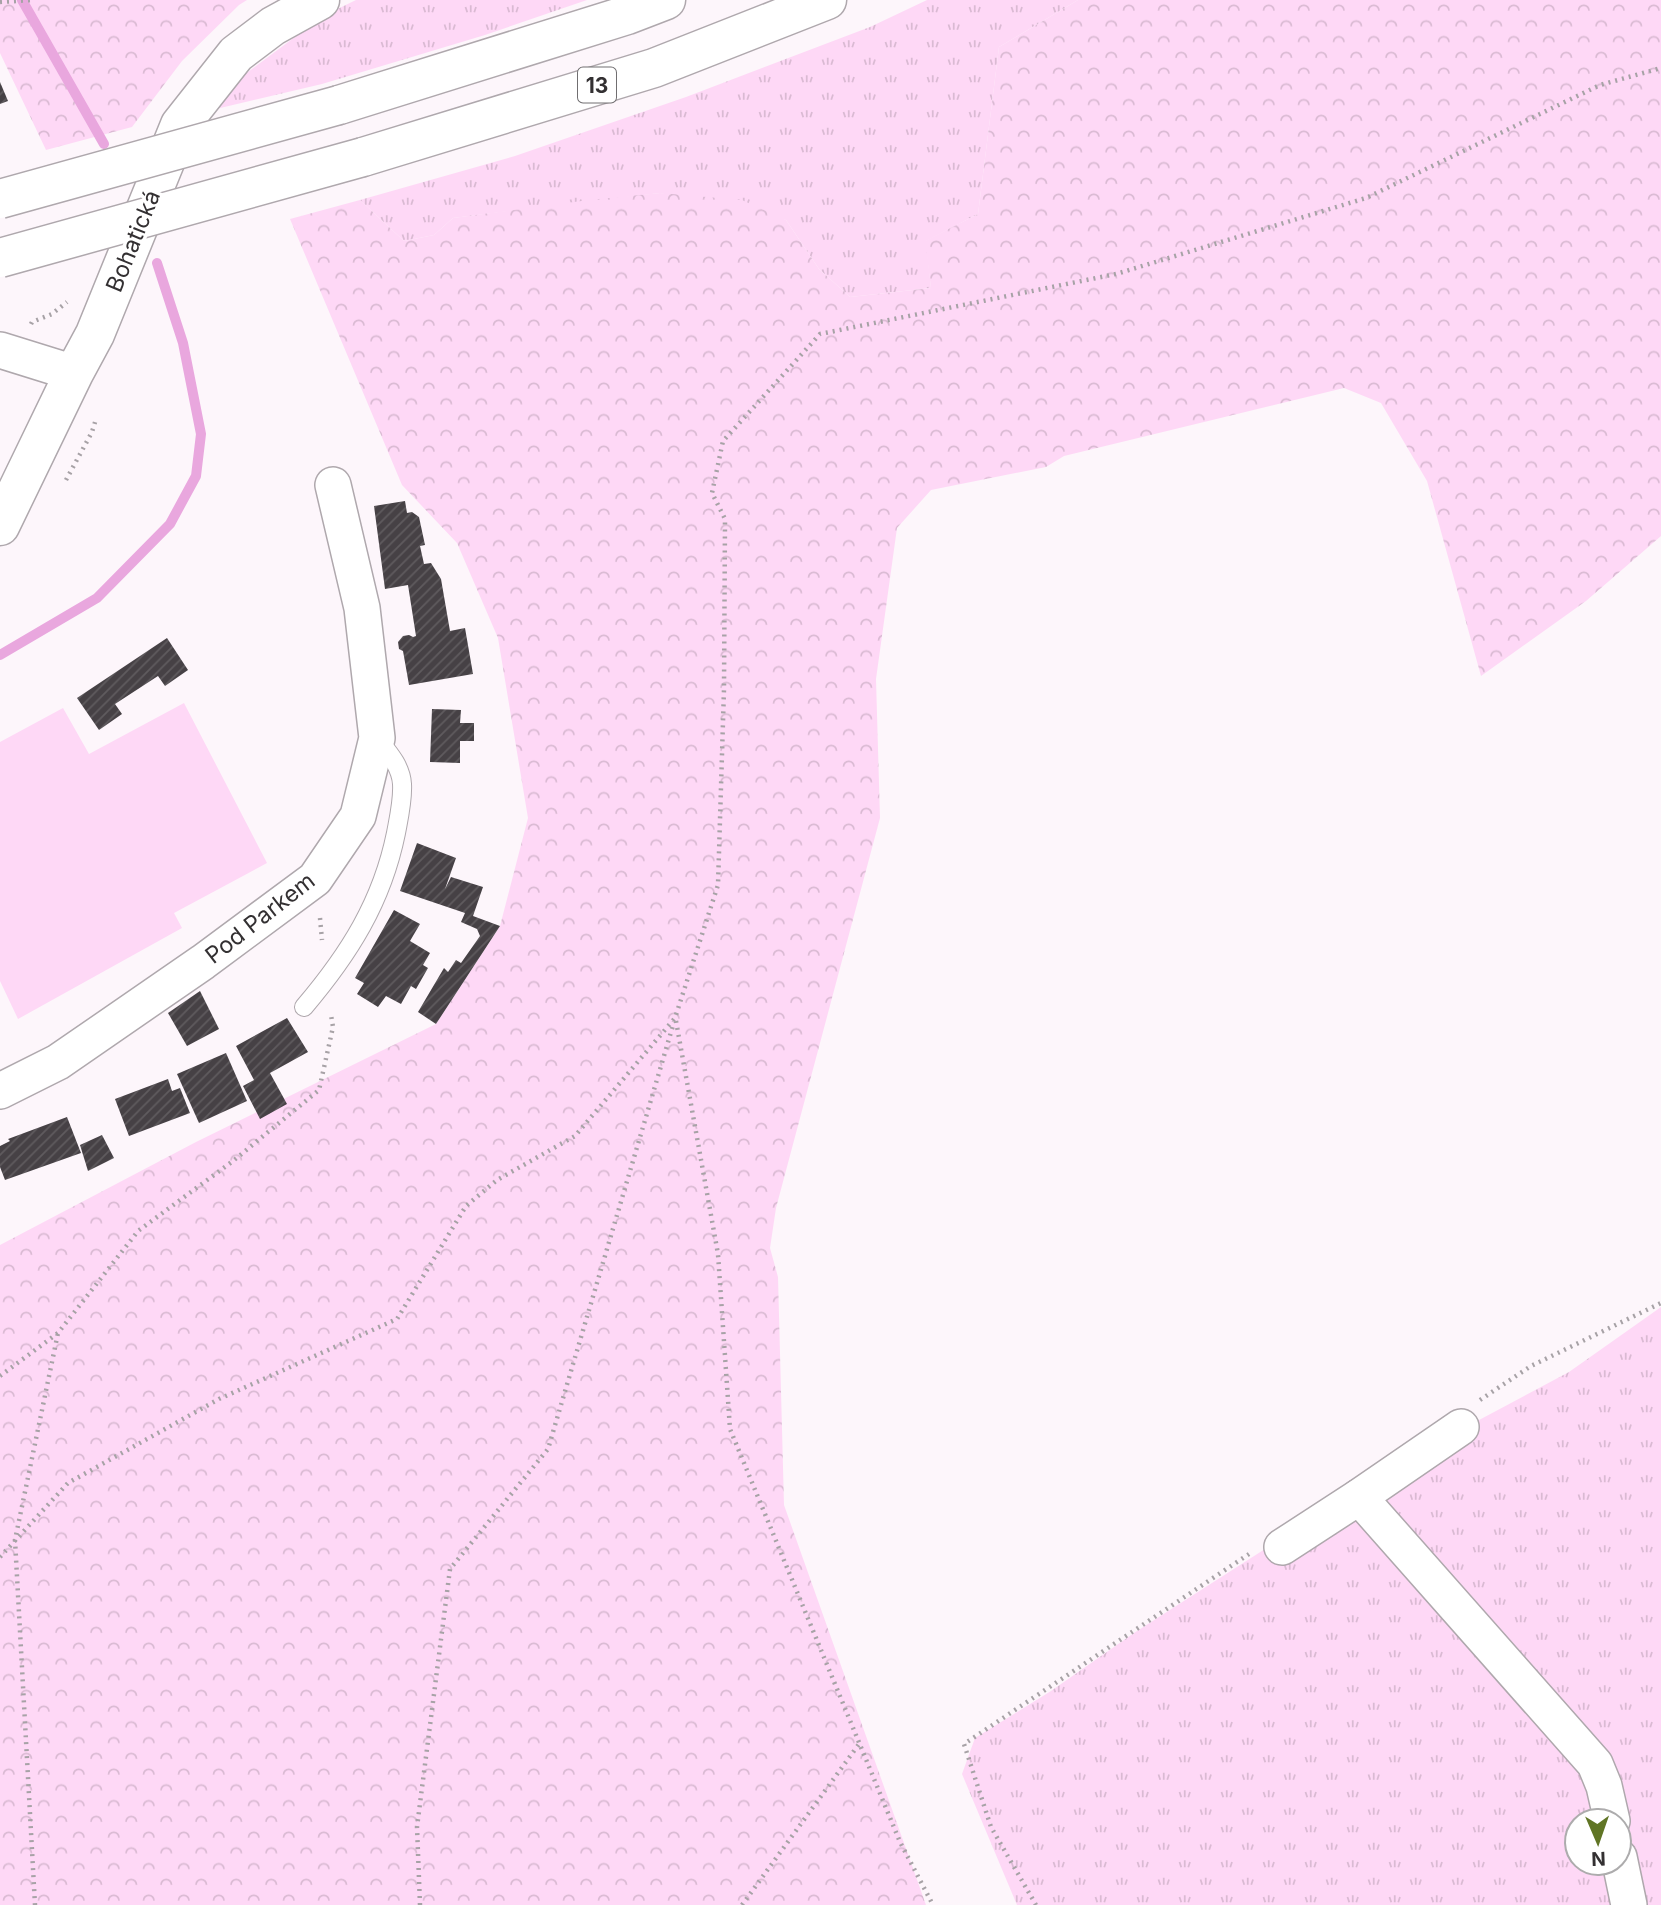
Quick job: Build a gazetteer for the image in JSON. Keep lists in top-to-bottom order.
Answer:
{
  "streets": {
    "main road": ["13", "Bohatická"],
    "street": ["Pod Parkem"]
  },
  "north": "bottom"
}
